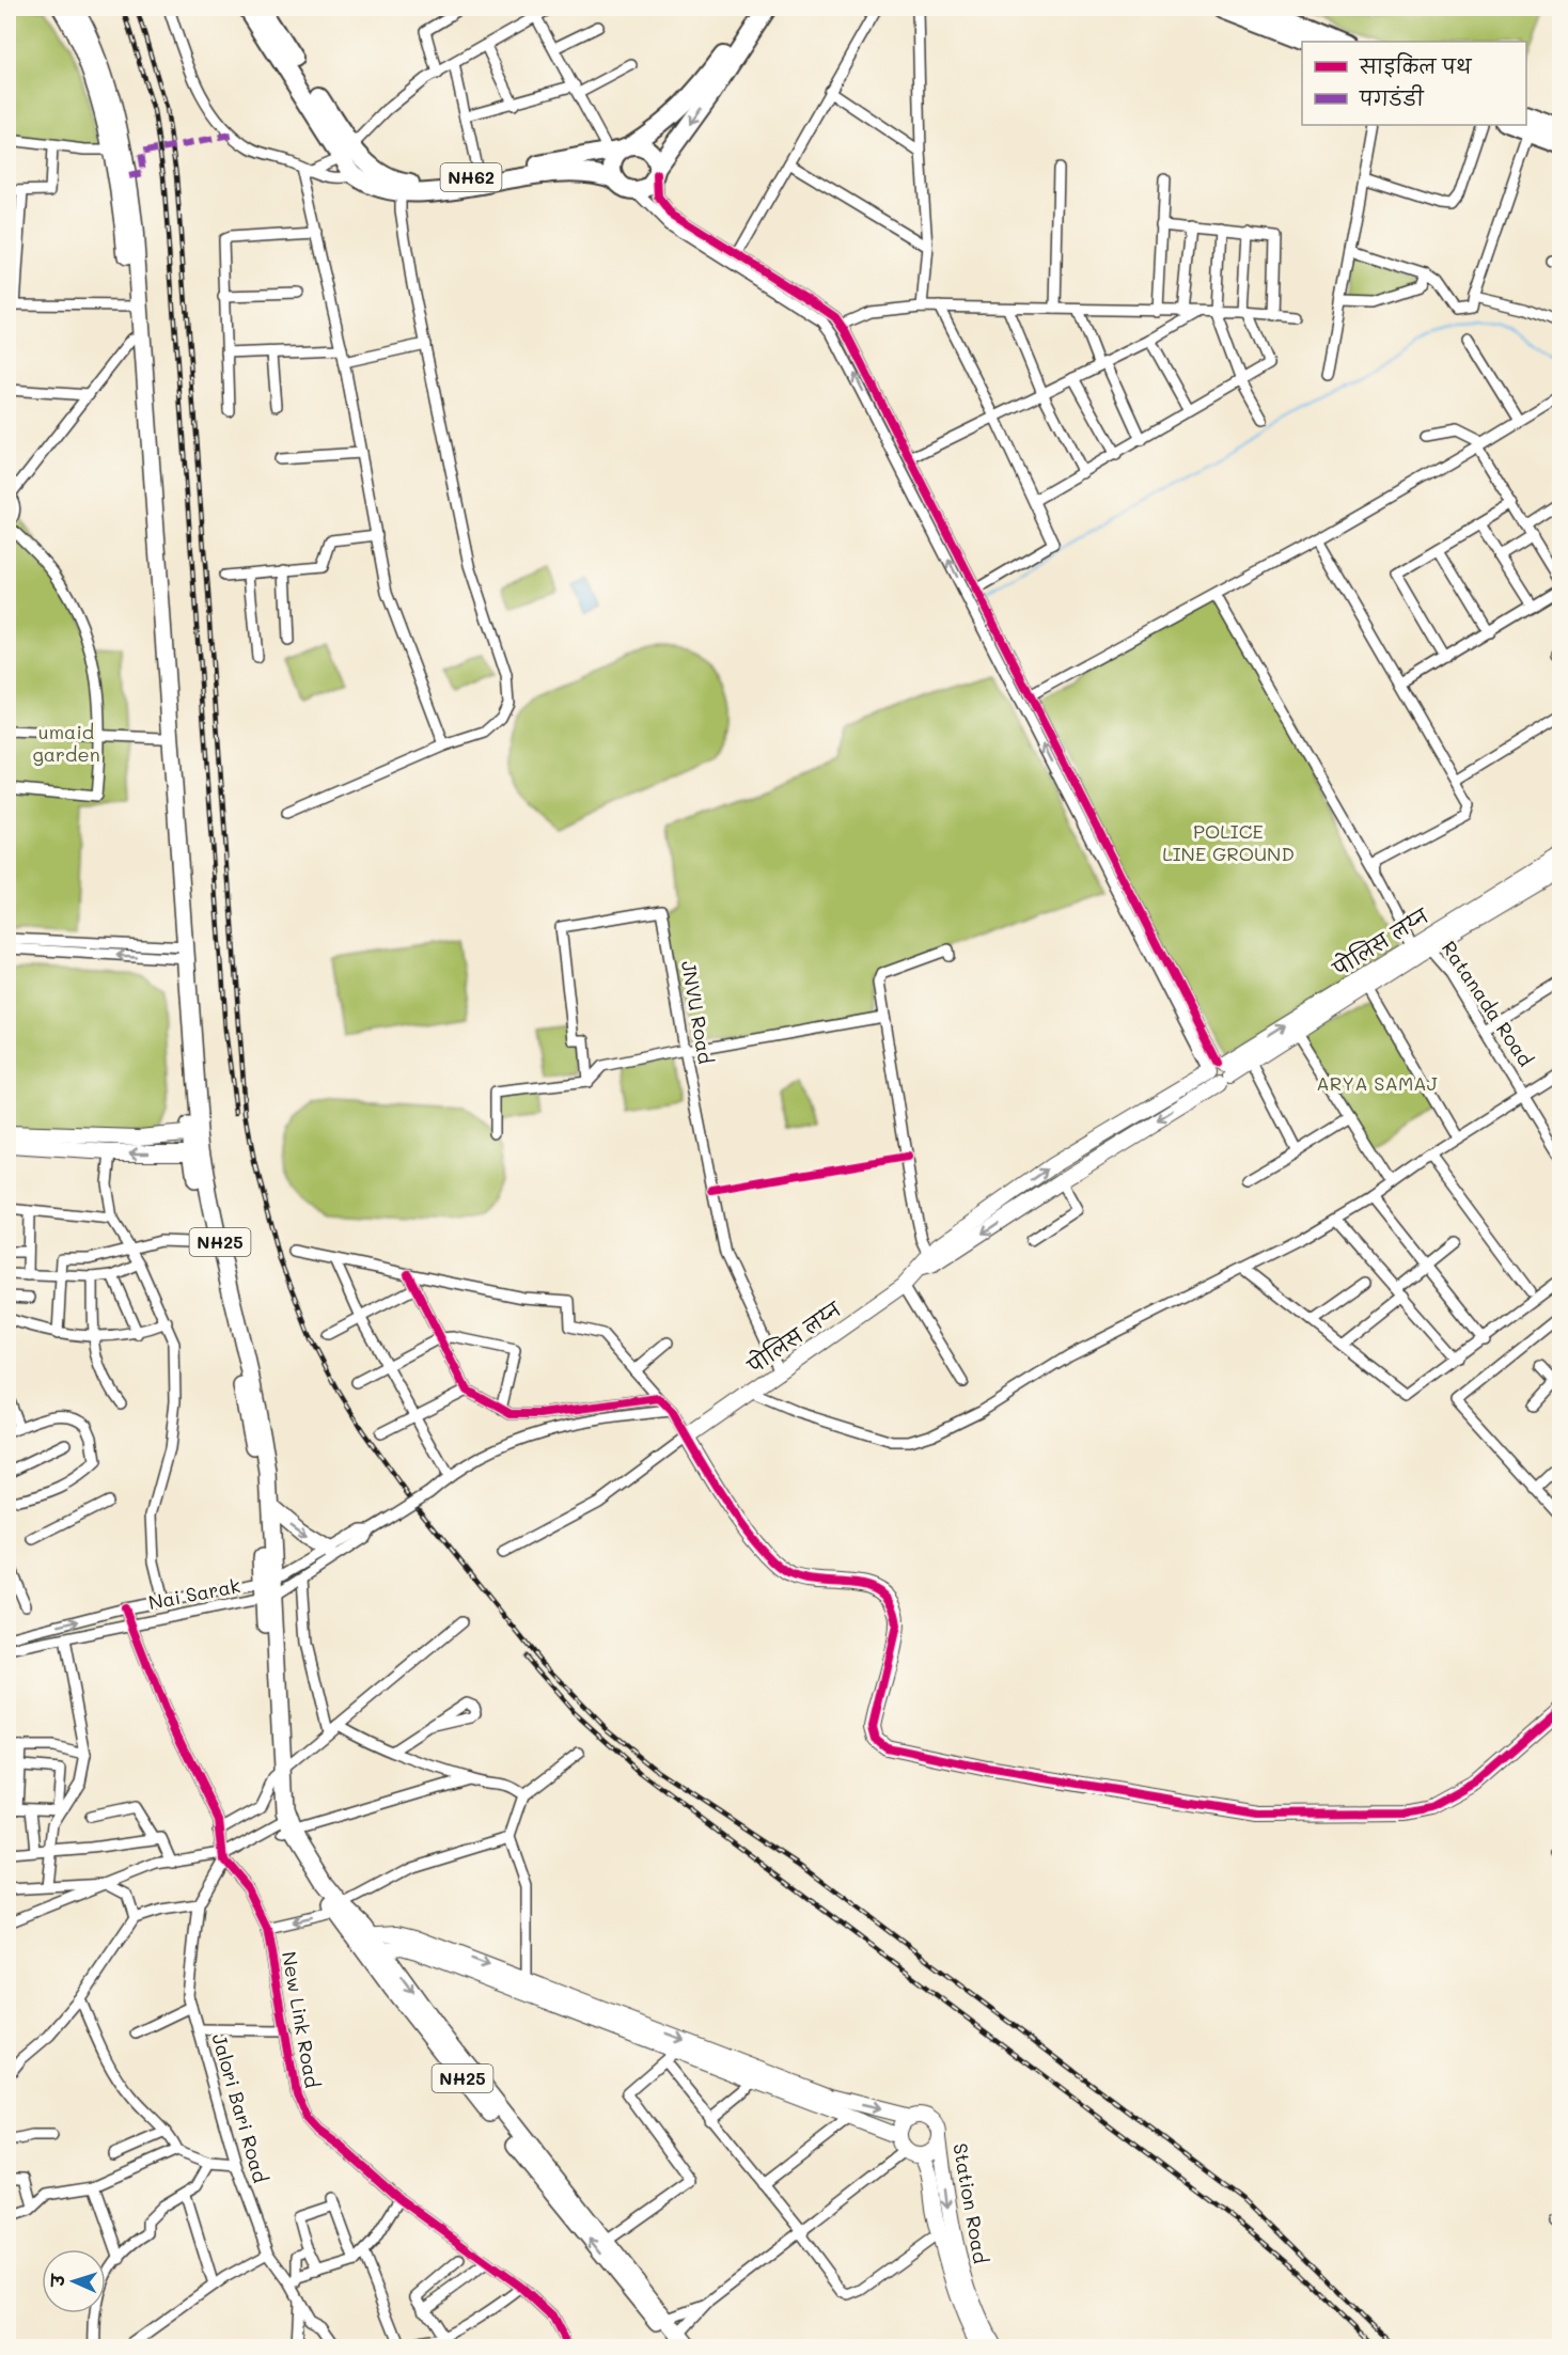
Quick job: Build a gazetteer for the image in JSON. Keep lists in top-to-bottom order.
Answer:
{
  "streets": {
    "highway": ["NH62"],
    "main road": ["NH25"],
    "street": [
      "पोलिस लय्न",
      "Ratanada Road",
      "JNVU Road",
      "Nai Sarak",
      "New Link Road",
      "Jalori Bari Road",
      "Station Road"
    ]
  },
  "crossings": [
    ["पोलिस लय्न", "Ratanada Road"],
    ["पोलिस लय्न", "JNVU Road"],
    ["NH25", "Nai Sarak"],
    ["NH25", "New Link Road"],
    ["New Link Road", "Jalori Bari Road"]
  ],
  "parks": ["umaid garden", "POLICE LINE GROUND", "ARYA SAMAJ"],
  "legend": ["साइकिल पथ", "पगडंडी"],
  "north": "left"
}
